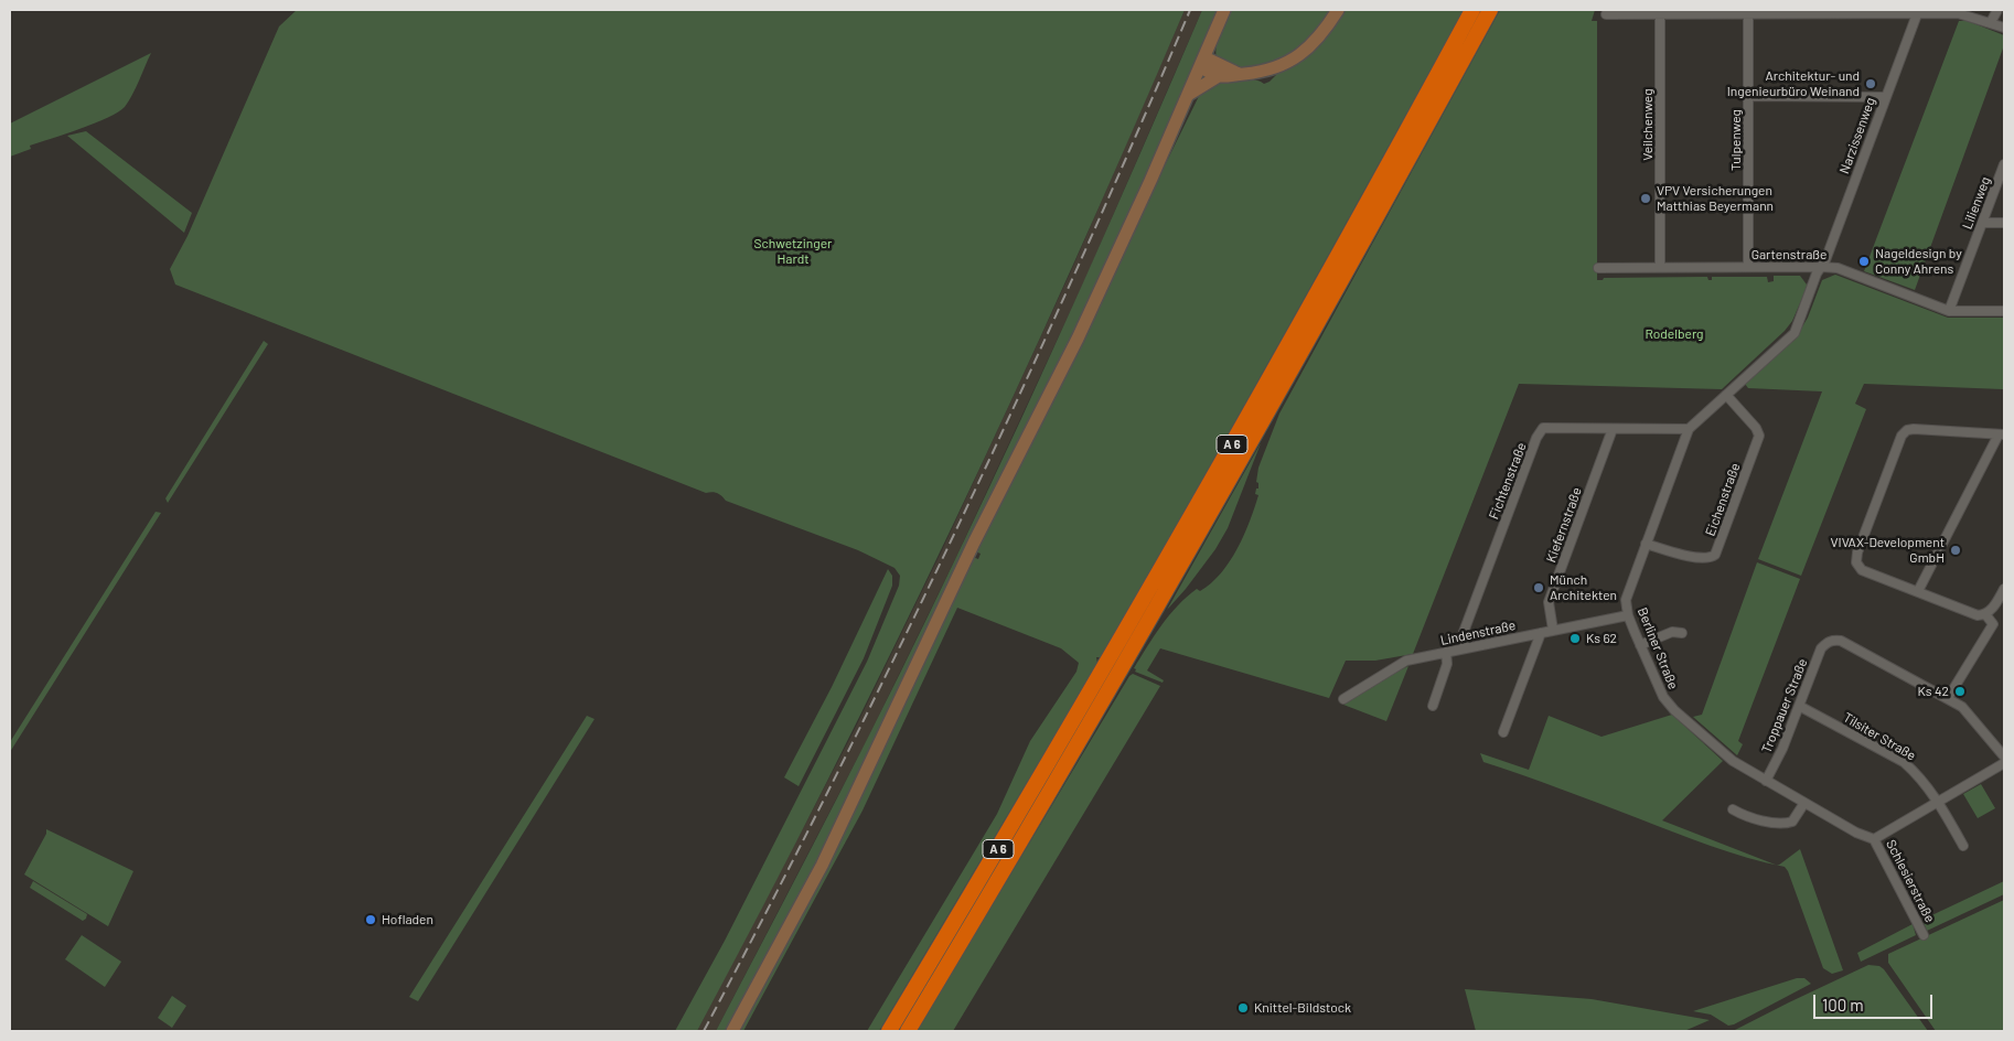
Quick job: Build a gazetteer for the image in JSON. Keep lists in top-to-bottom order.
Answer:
{
  "streets": {
    "highway": ["A 6"],
    "street": [
      "Veilchenweg",
      "Narzissenweg",
      "Tulpenweg",
      "Lilienweg",
      "Gartenstraße",
      "Fichtenstraße",
      "Eichenstraße",
      "Kiefernstraße",
      "Lindenstraße",
      "Berliner Straße",
      "Troppauer Straße",
      "Tilsiter Straße",
      "Schlesierstraße"
    ]
  },
  "crossings": [
    ["Veilchenweg", "Gartenstraße"],
    ["Narzissenweg", "Gartenstraße"],
    ["Narzissenweg", "Berliner Straße"],
    ["Tulpenweg", "Gartenstraße"],
    ["Lilienweg", "Gartenstraße"],
    ["Gartenstraße", "Berliner Straße"],
    ["Fichtenstraße", "Kiefernstraße"],
    ["Fichtenstraße", "Lindenstraße"],
    ["Fichtenstraße", "Berliner Straße"],
    ["Eichenstraße", "Berliner Straße"],
    ["Kiefernstraße", "Lindenstraße"],
    ["Lindenstraße", "Berliner Straße"],
    ["Berliner Straße", "Troppauer Straße"],
    ["Berliner Straße", "Schlesierstraße"],
    ["Troppauer Straße", "Tilsiter Straße"]
  ],
  "parks": ["Schwetzinger Hardt", "Rodelberg"],
  "places": [
    "Architektur- und Ingenieurbüro Weinand",
    "VPV Versicherungen Matthias Beyermann",
    "Nageldesign by Conny Ahrens",
    "VIVAX-Development GmbH",
    "Münch Architekten",
    "Ks 62",
    "Ks 42",
    "Hofladen",
    "Knittel-Bildstock"
  ],
  "scale_bar": "100 m"
}
